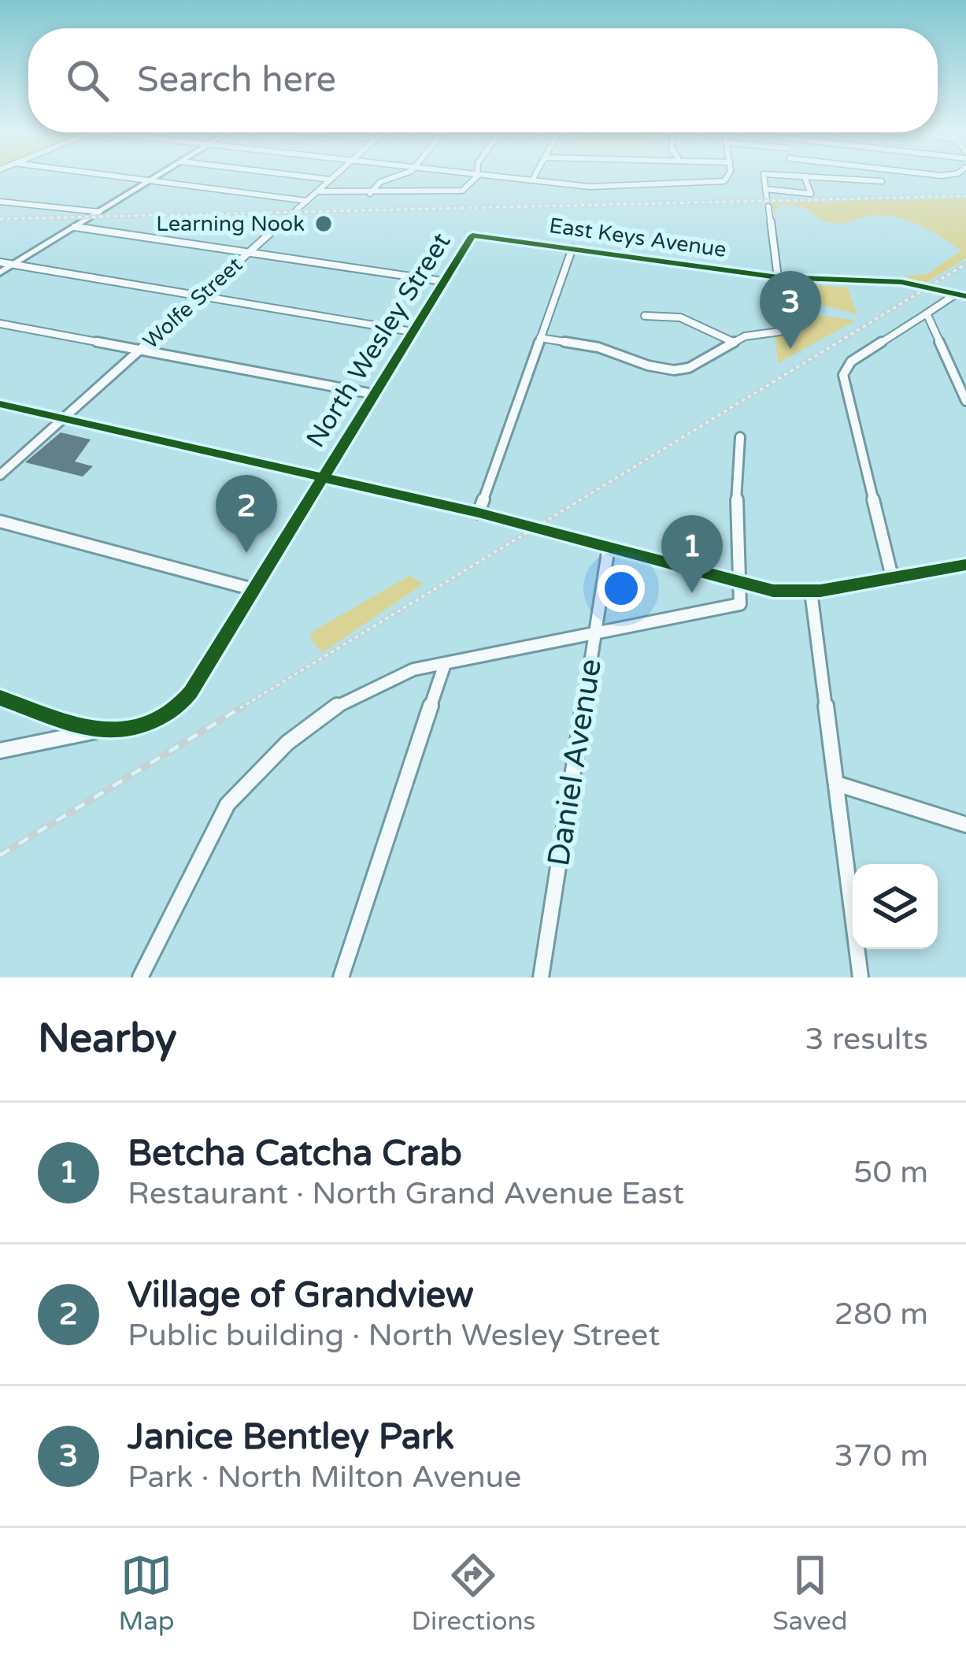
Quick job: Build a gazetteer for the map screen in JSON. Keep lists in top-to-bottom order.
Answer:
{
  "streets": {
    "street": [
      "East Keys Avenue",
      "Wolfe Street",
      "North Wesley Street",
      "Daniel Avenue"
    ]
  },
  "crossings": [
    ["East Keys Avenue", "North Wesley Street"]
  ],
  "places": ["Learning Nook"],
  "page": {
    "search": "Search here",
    "pins": ["3", "2", "1"],
    "heading": ["Nearby", "3 results"],
    "list": [
      {
        "mark": "1",
        "name": "Betcha Catcha Crab",
        "note": "Restaurant · North Grand Avenue East",
        "value": "50 m"
      },
      {
        "mark": "2",
        "name": "Village of Grandview",
        "note": "Public building · North Wesley Street",
        "value": "280 m"
      },
      {
        "mark": "3",
        "name": "Janice Bentley Park",
        "note": "Park · North Milton Avenue",
        "value": "370 m"
      }
    ],
    "nav": ["Map", "Directions", "Saved"]
  }
}
